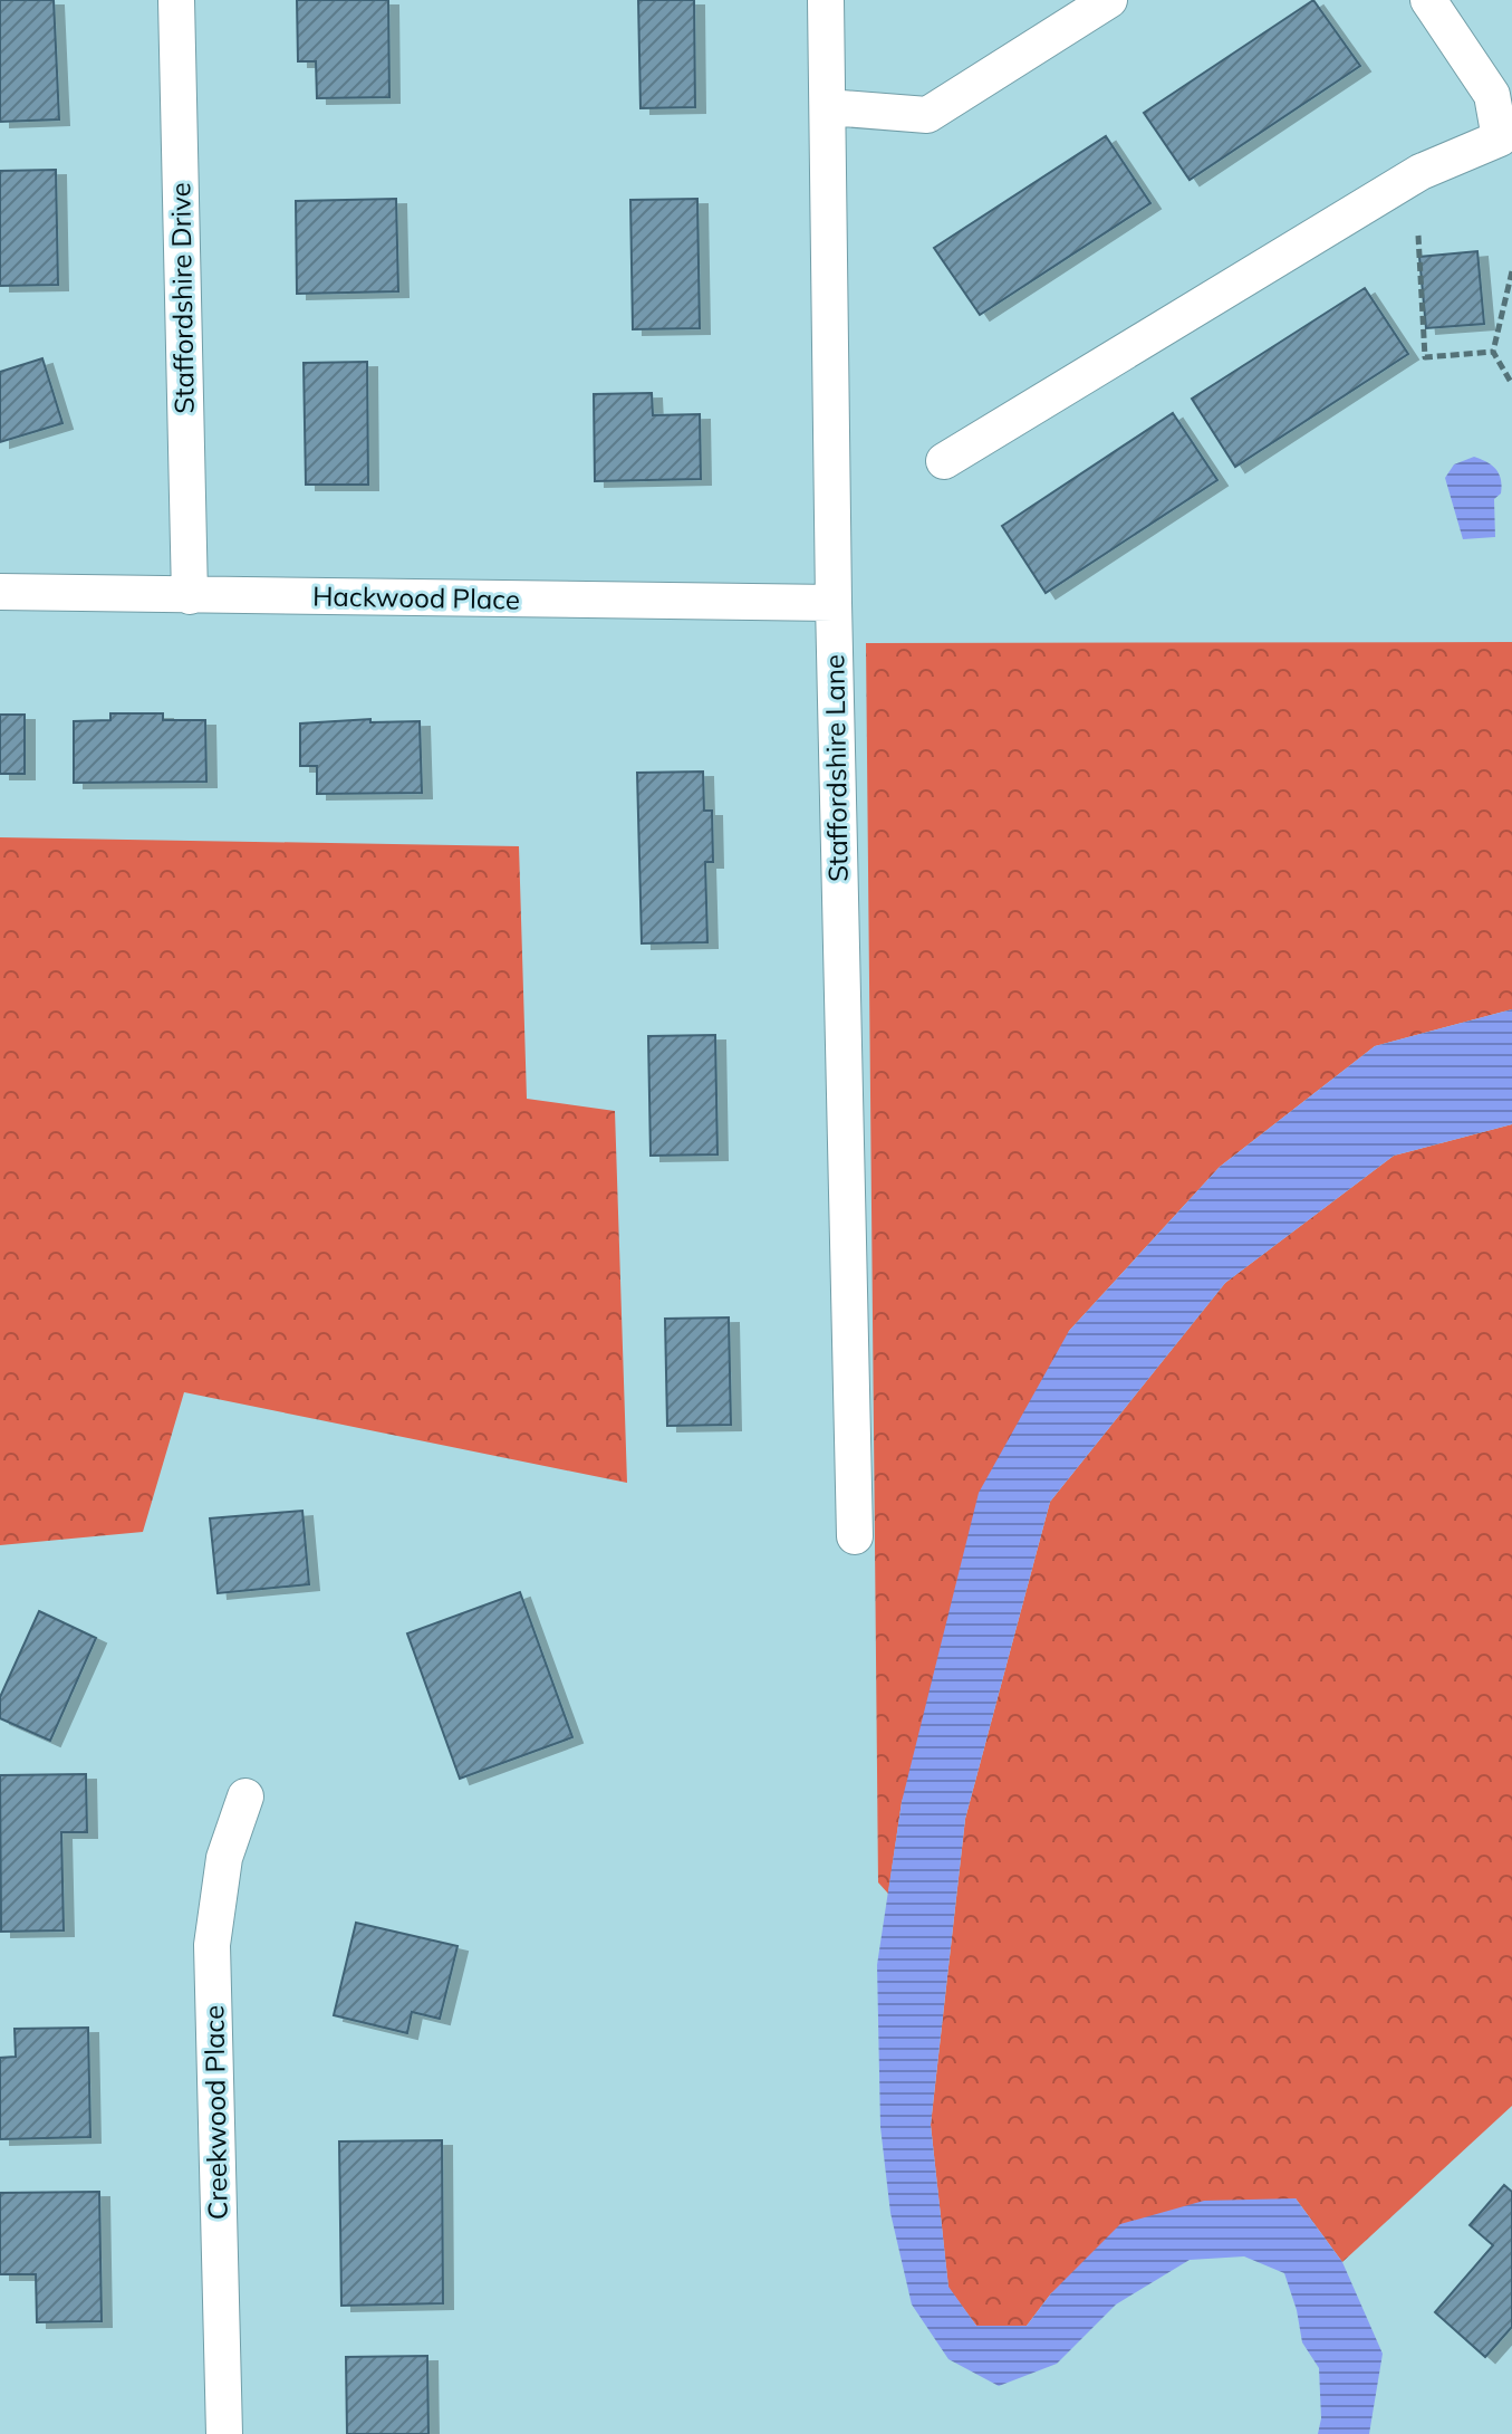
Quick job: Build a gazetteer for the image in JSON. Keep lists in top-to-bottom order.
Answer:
{
  "streets": {
    "street": [
      "Staffordshire Drive",
      "Hackwood Place",
      "Staffordshire Lane",
      "Creekwood Place"
    ]
  },
  "crossings": [
    ["Staffordshire Drive", "Hackwood Place"],
    ["Hackwood Place", "Staffordshire Lane"]
  ]
}
